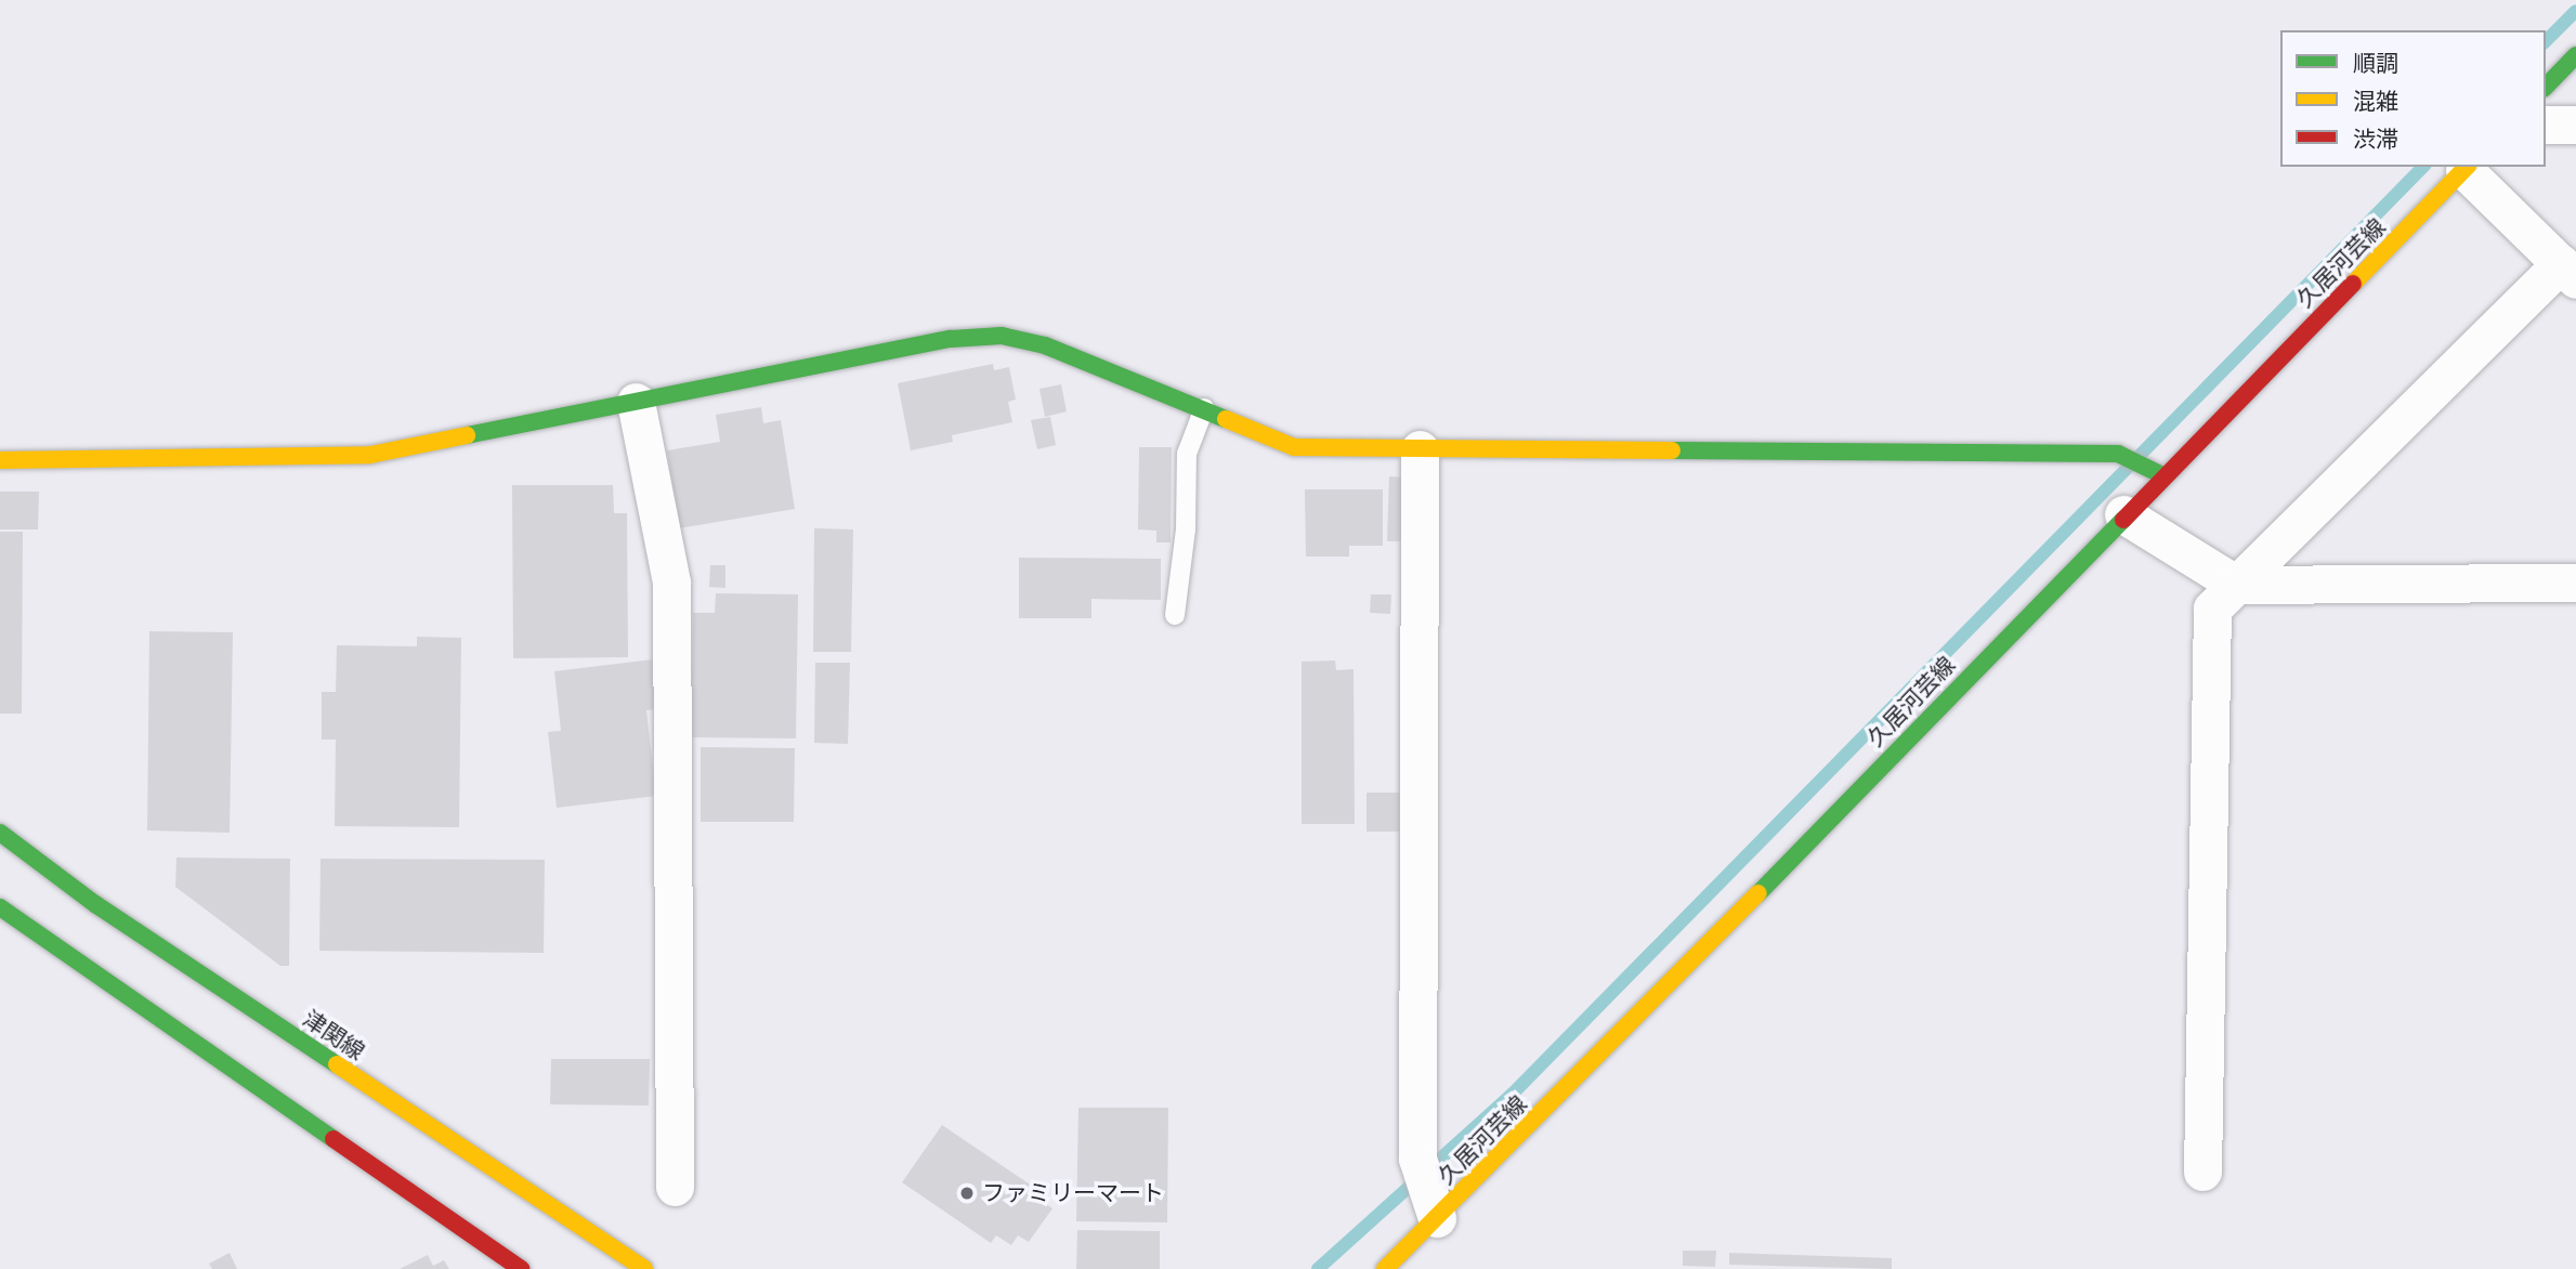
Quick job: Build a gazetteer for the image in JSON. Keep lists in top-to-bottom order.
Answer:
{
  "streets": {
    "main road": ["久居河芸線", "津関線"]
  },
  "places": ["ファミリーマート"],
  "legend": ["順調", "混雑", "渋滞"]
}
